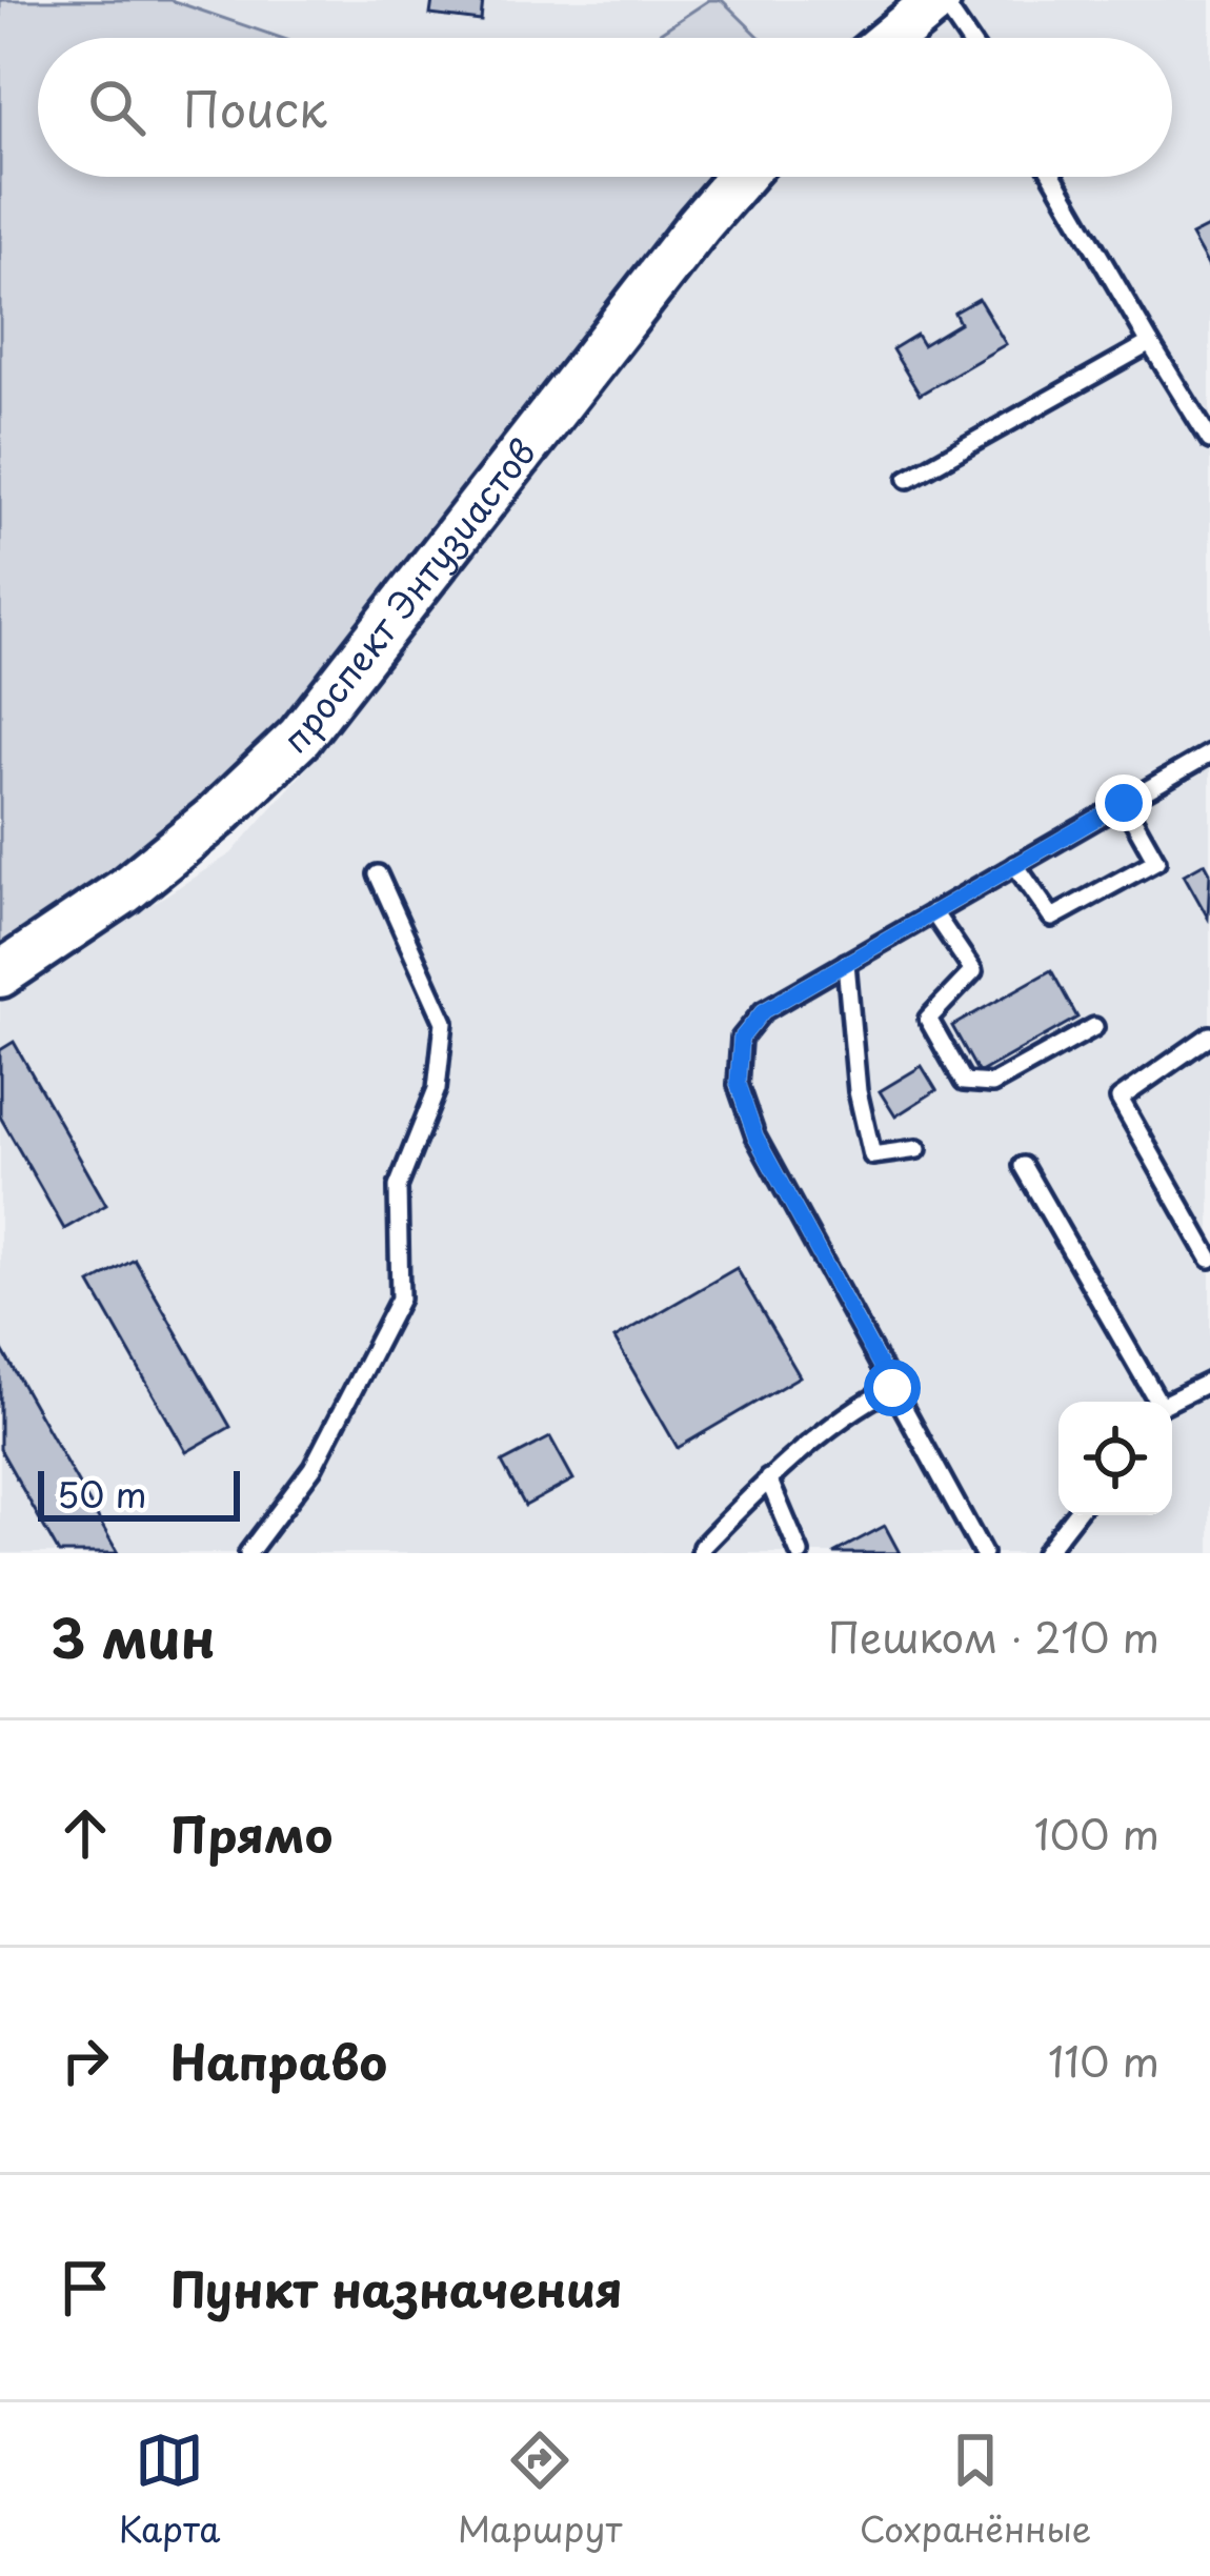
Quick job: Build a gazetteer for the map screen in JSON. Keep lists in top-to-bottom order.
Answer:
{
  "streets": {
    "street": ["проспект Энтузиастов"]
  },
  "scale_bar": "50 m",
  "page": {
    "search": "Поиск",
    "scale": "50 m",
    "heading": ["3 мин", "Пешком · 210 m"],
    "list": [
      ["Прямо", "100 m"],
      ["Направо", "110 m"],
      "Пункт назначения"
    ],
    "nav": ["Карта", "Маршрут", "Сохранённые"]
  }
}
